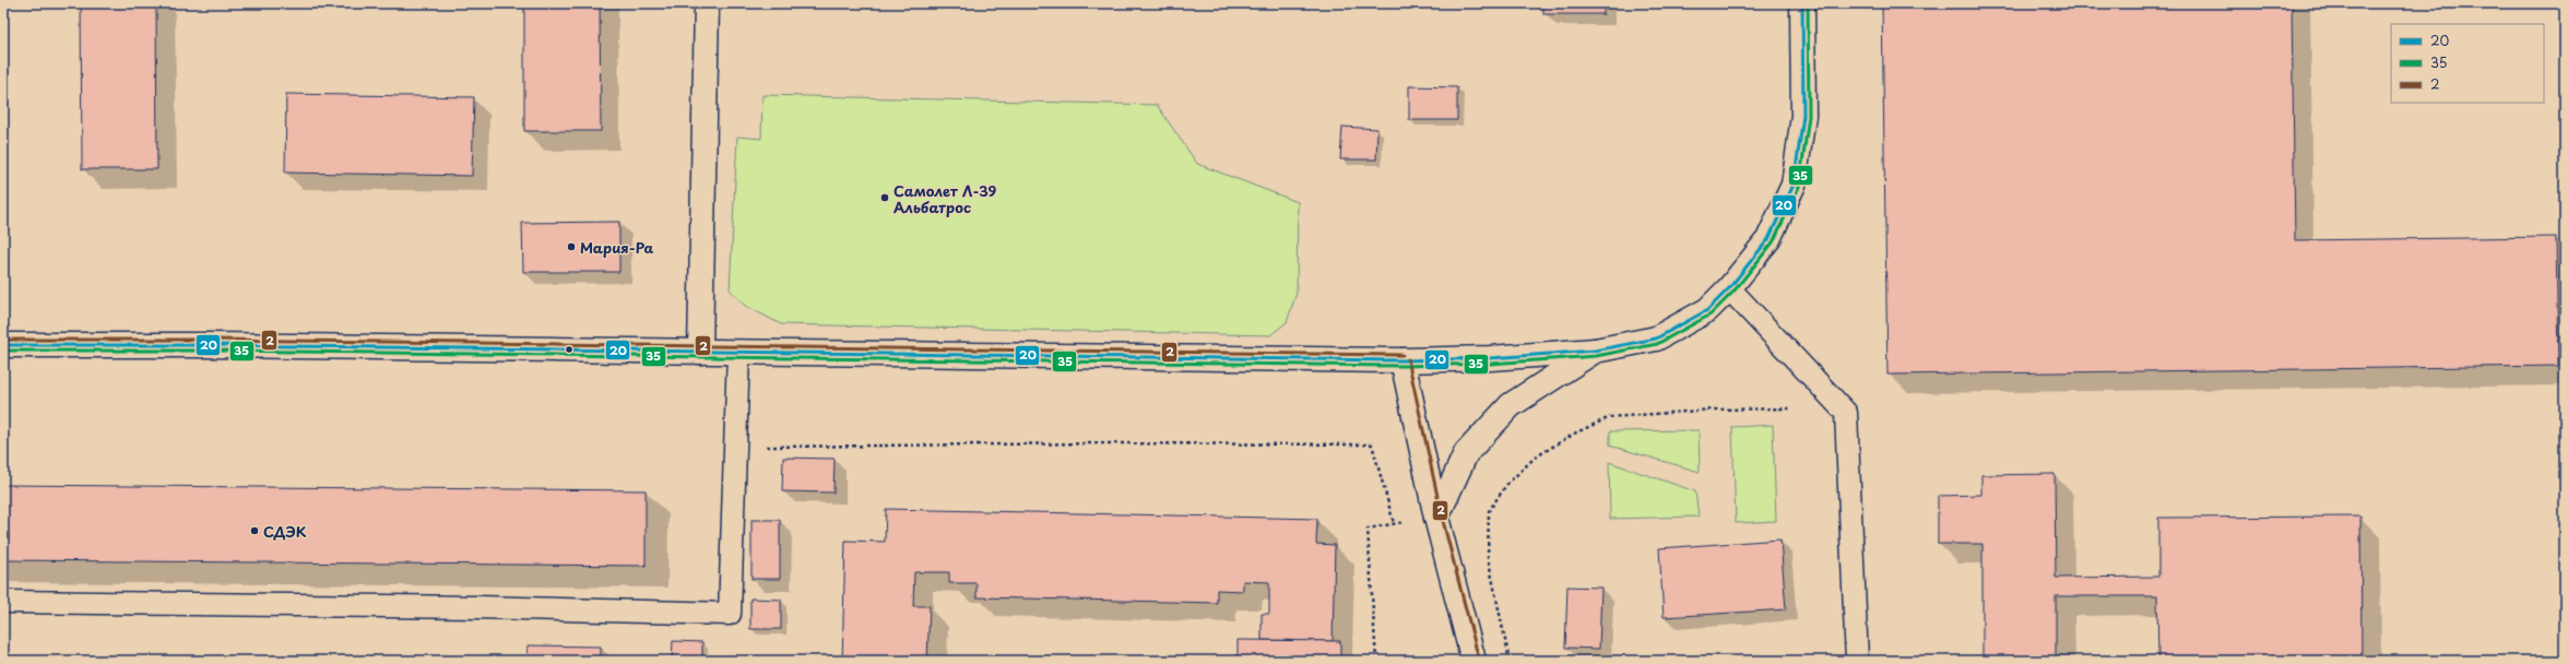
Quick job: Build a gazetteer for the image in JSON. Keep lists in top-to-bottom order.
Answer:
{
  "places": ["Самолет Л-39 Альбатрос", "Мария-Ра", "СДЭК"],
  "lines": ["transit line 20", "transit line 35", "transit line 2"],
  "legend": ["20", "35", "2"]
}
